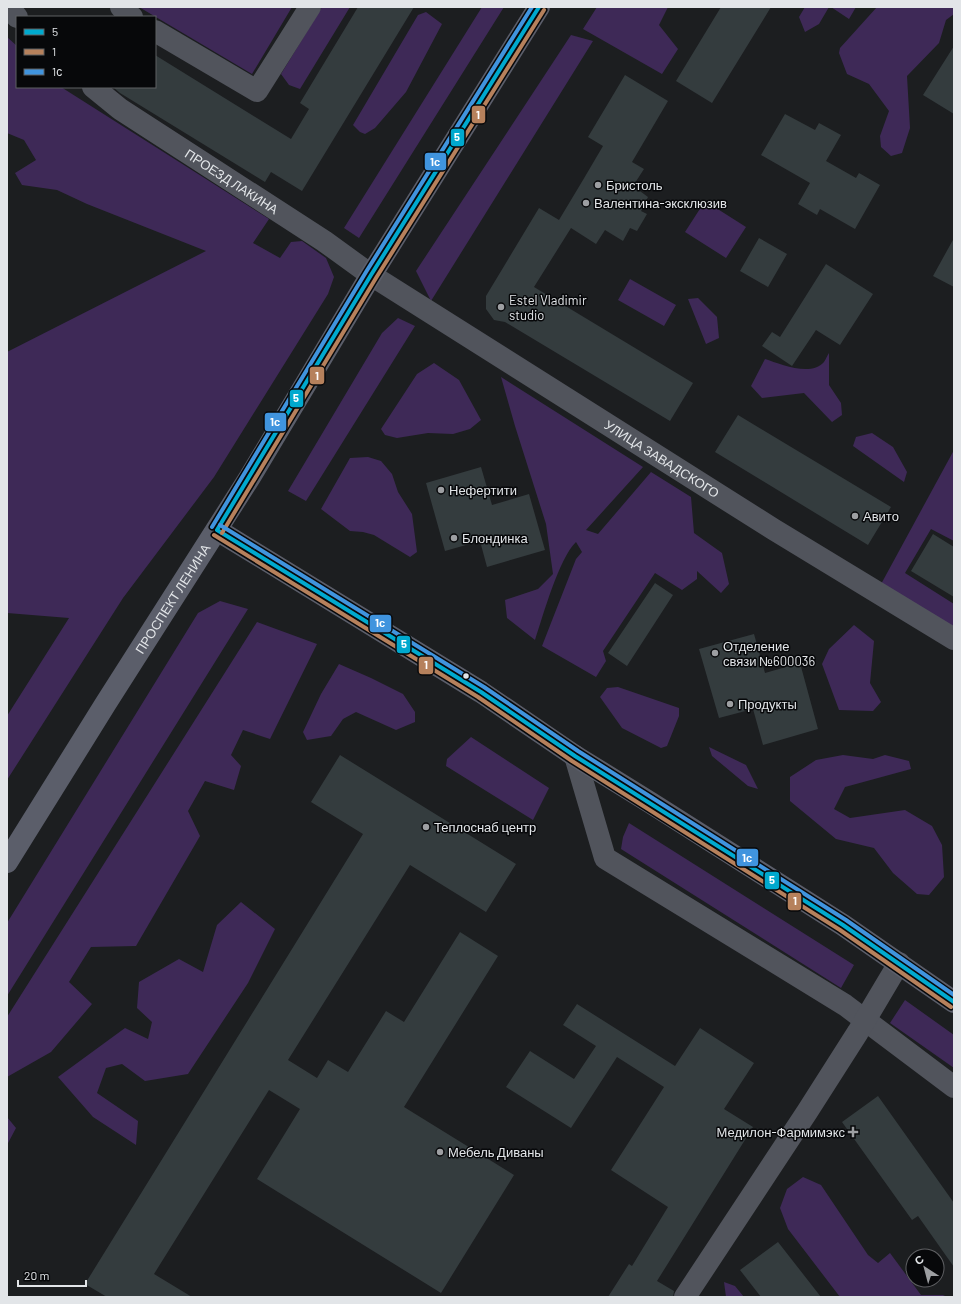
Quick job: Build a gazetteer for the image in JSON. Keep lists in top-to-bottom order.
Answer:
{
  "streets": {
    "main road": ["ПРОСПЕКТ ЛЕНИНА"],
    "street": ["ПРОЕЗД ЛАКИНА", "УЛИЦА ЗАВАДСКОГО"]
  },
  "crossings": [
    ["ПРОЕЗД ЛАКИНА", "УЛИЦА ЗАВАДСКОГО"],
    ["ПРОЕЗД ЛАКИНА", "ПРОСПЕКТ ЛЕНИНА"],
    ["УЛИЦА ЗАВАДСКОГО", "ПРОСПЕКТ ЛЕНИНА"]
  ],
  "places": {
    "other": [
      "Бристоль",
      "Валентина-эксклюзив",
      "Estel Vladimir studio",
      "Нефертити",
      "Авито",
      "Блондинка",
      "Отделение связи №600036",
      "Продукты",
      "Теплоснаб центр",
      "Мебель Диваны"
    ],
    "health": ["Медилон-Фармимэкс"]
  },
  "lines": ["transit line 5", "transit line 1с", "transit line 1"],
  "legend": ["5", "1", "1с"],
  "scale_bar": "20 m",
  "north": "top left"
}
